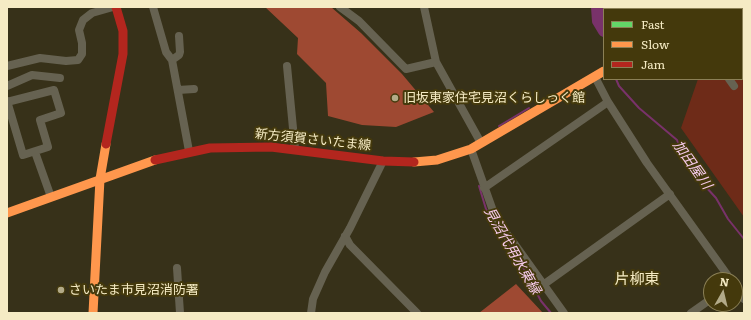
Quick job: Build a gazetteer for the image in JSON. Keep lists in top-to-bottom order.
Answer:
{
  "streets": {
    "main road": ["新方須賀さいたま線"]
  },
  "districts": ["片柳東"],
  "water": ["加田屋川", "見沼代用水東縁"],
  "places": ["旧坂東家住宅見沼くらしっく館", "さいたま市見沼消防署"],
  "legend": ["Fast", "Slow", "Jam"],
  "north": "top"
}
